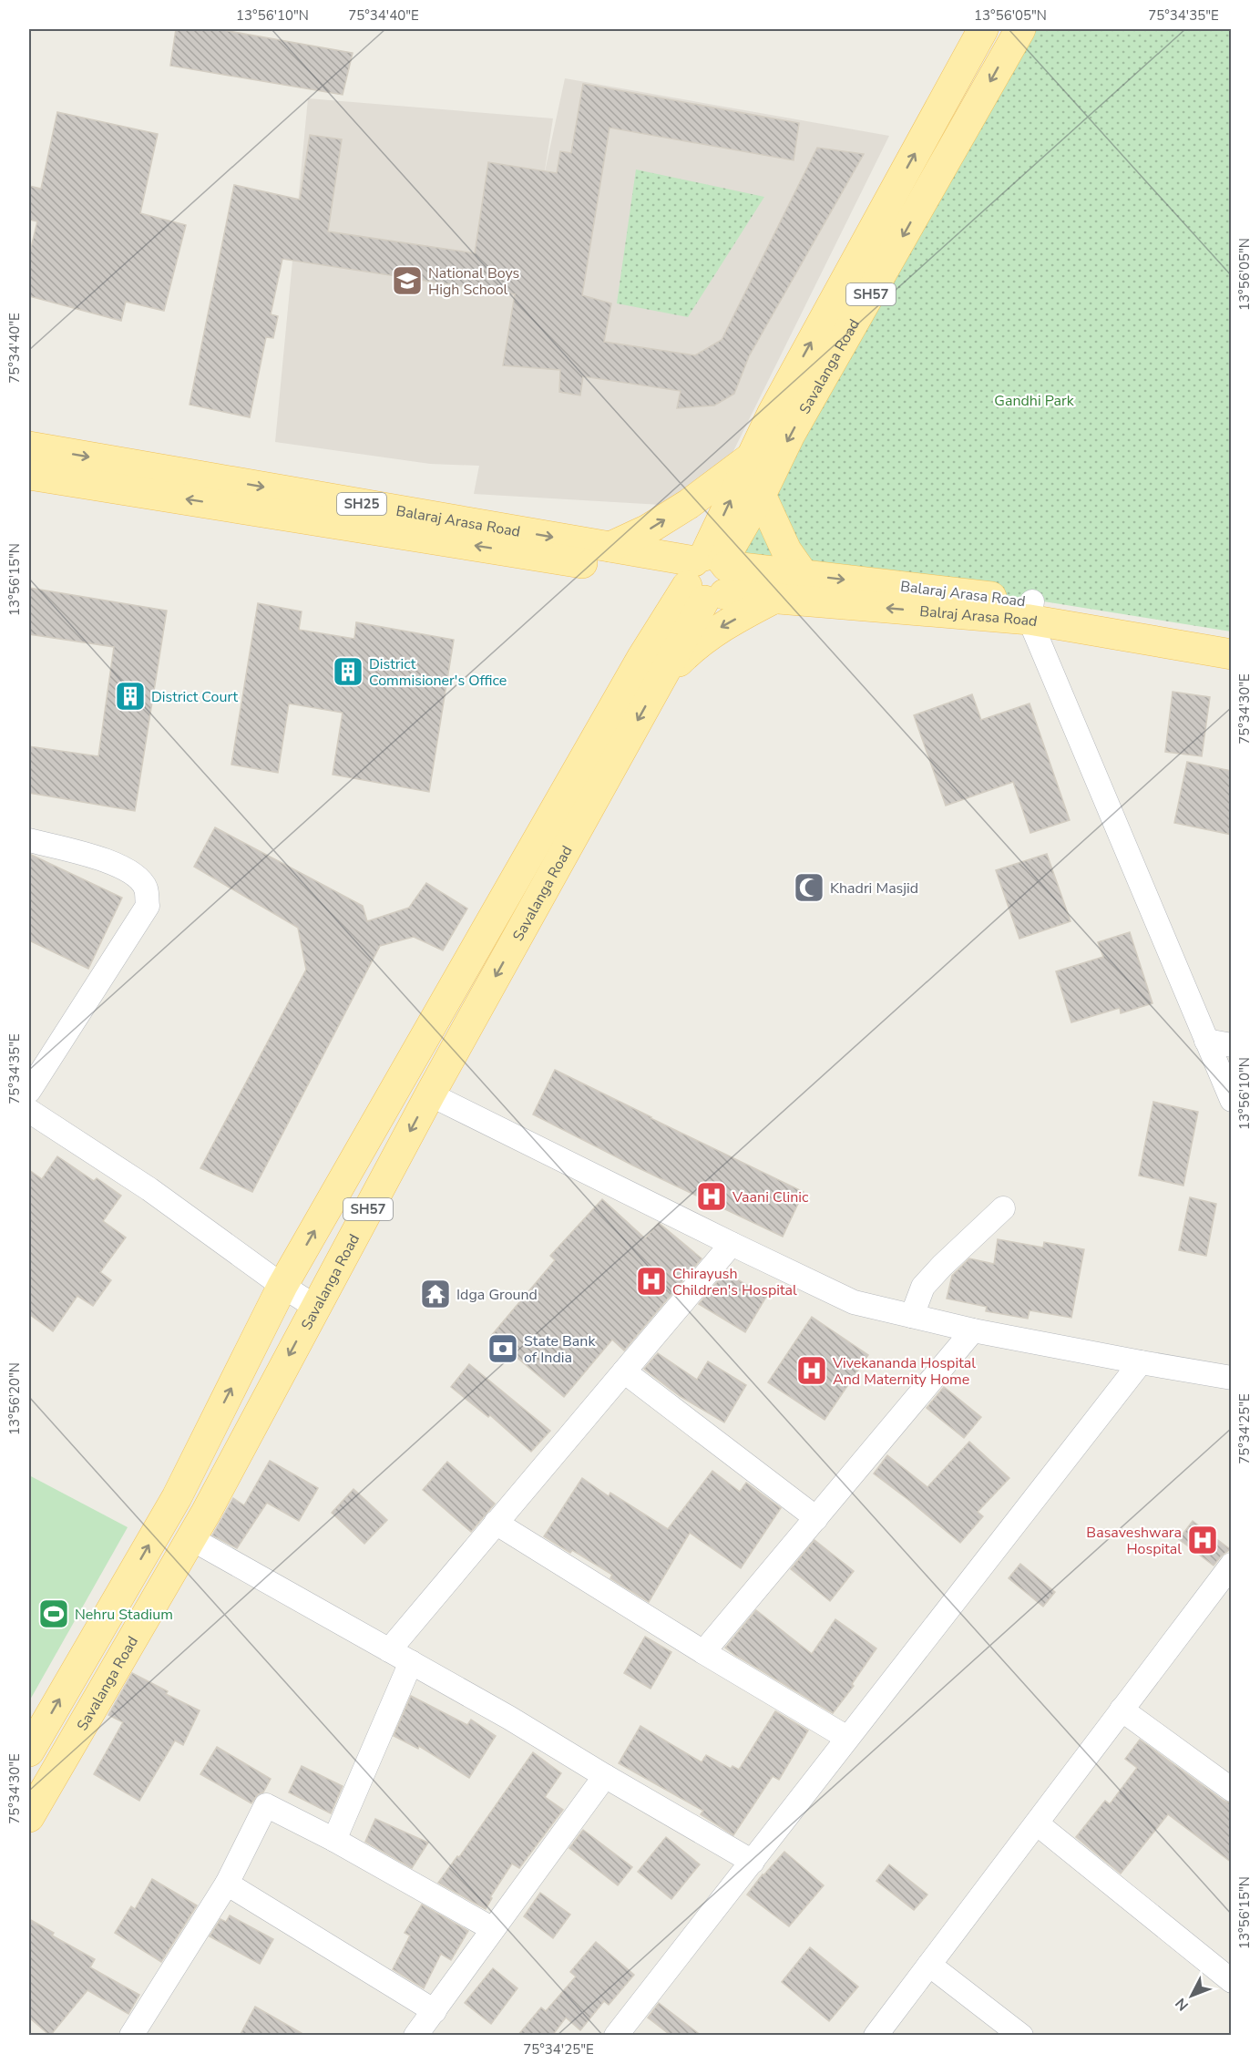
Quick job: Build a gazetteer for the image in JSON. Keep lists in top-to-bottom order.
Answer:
{
  "streets": {
    "main road": [
      "SH57",
      "Savalanga Road",
      "SH25",
      "Balaraj Arasa Road",
      "Balraj Arasa Road"
    ]
  },
  "crossings": [
    ["Savalanga Road", "Balaraj Arasa Road"],
    ["Savalanga Road", "Balraj Arasa Road"],
    ["Balaraj Arasa Road", "Balraj Arasa Road"]
  ],
  "one_way": ["Balraj Arasa Road"],
  "parks": ["Gandhi Park"],
  "places": {
    "school or university": ["National Boys High School"],
    "building": ["District Commisioner's Office", "District Court"],
    "mosque": ["Khadri Masjid"],
    "hospital": [
      "Vaani Clinic",
      "Chirayush Children's Hospital",
      "Vivekananda Hospital And Maternity Home",
      "Basaveshwara Hospital"
    ],
    "temple": ["Idga Ground"],
    "bank": ["State Bank of India"],
    "sports": ["Nehru Stadium"]
  },
  "north": "bottom left",
  "coordinates": [
    "13°56'10\"N",
    "75°34'40\"E",
    "13°56'05\"N",
    "75°34'35\"E",
    "13°56'15\"N",
    "75°34'30\"E",
    "13°56'20\"N",
    "75°34'25\"E"
  ]
}
